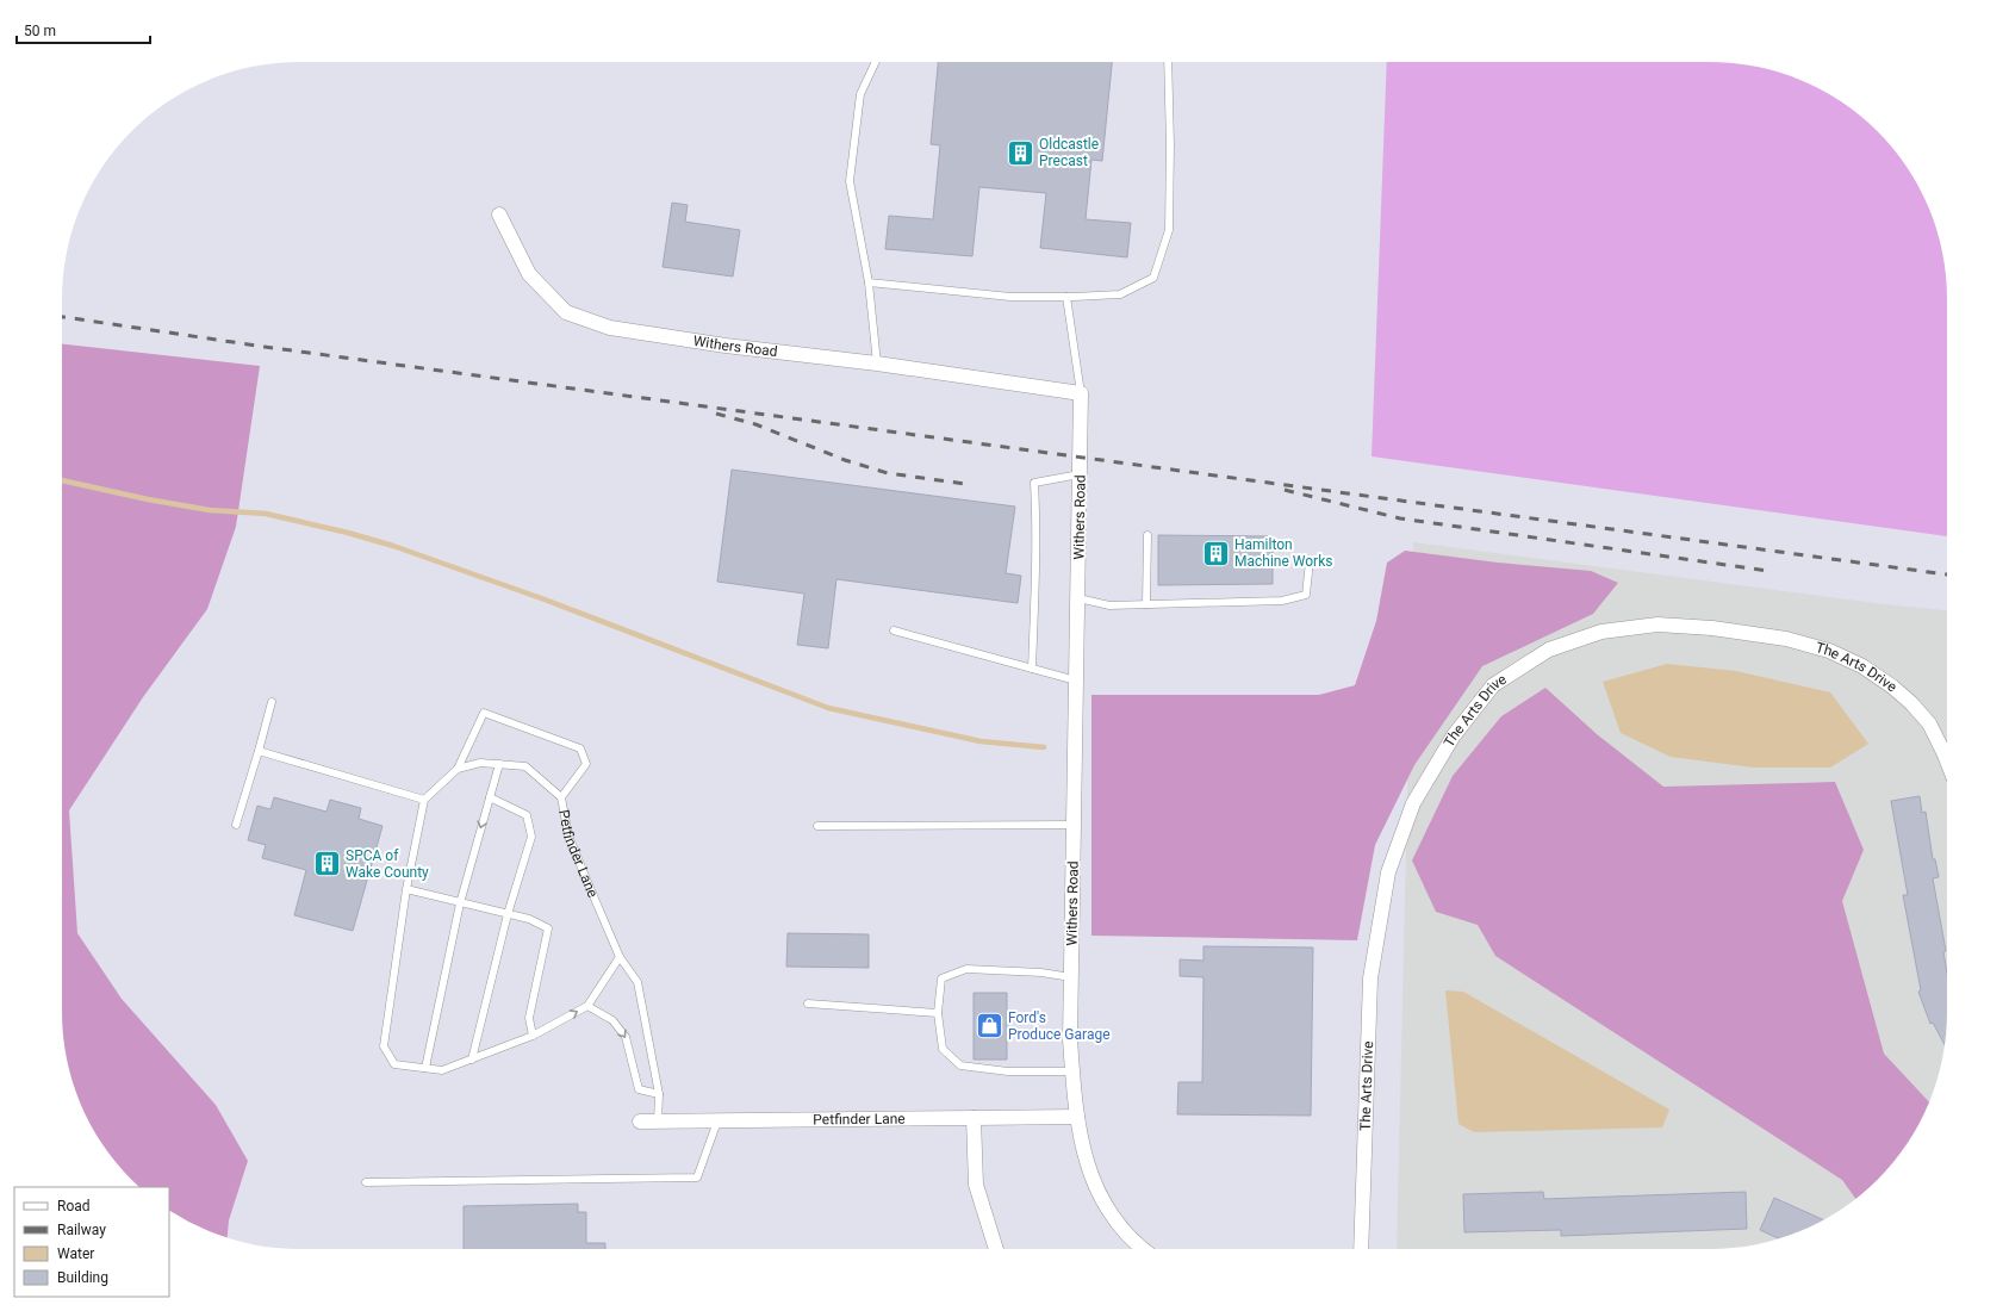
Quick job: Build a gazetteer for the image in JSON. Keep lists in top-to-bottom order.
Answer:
{
  "streets": {
    "street": ["Withers Road", "The Arts Drive", "Petfinder Lane"]
  },
  "crossings": [
    ["Withers Road", "Petfinder Lane"]
  ],
  "places": {
    "building": ["Oldcastle Precast", "Hamilton Machine Works", "SPCA of Wake County"],
    "shop": ["Ford's Produce Garage"]
  },
  "legend": [
    "Road",
    "Railway",
    "Water",
    "Building"
  ],
  "scale_bar": "50 m"
}
